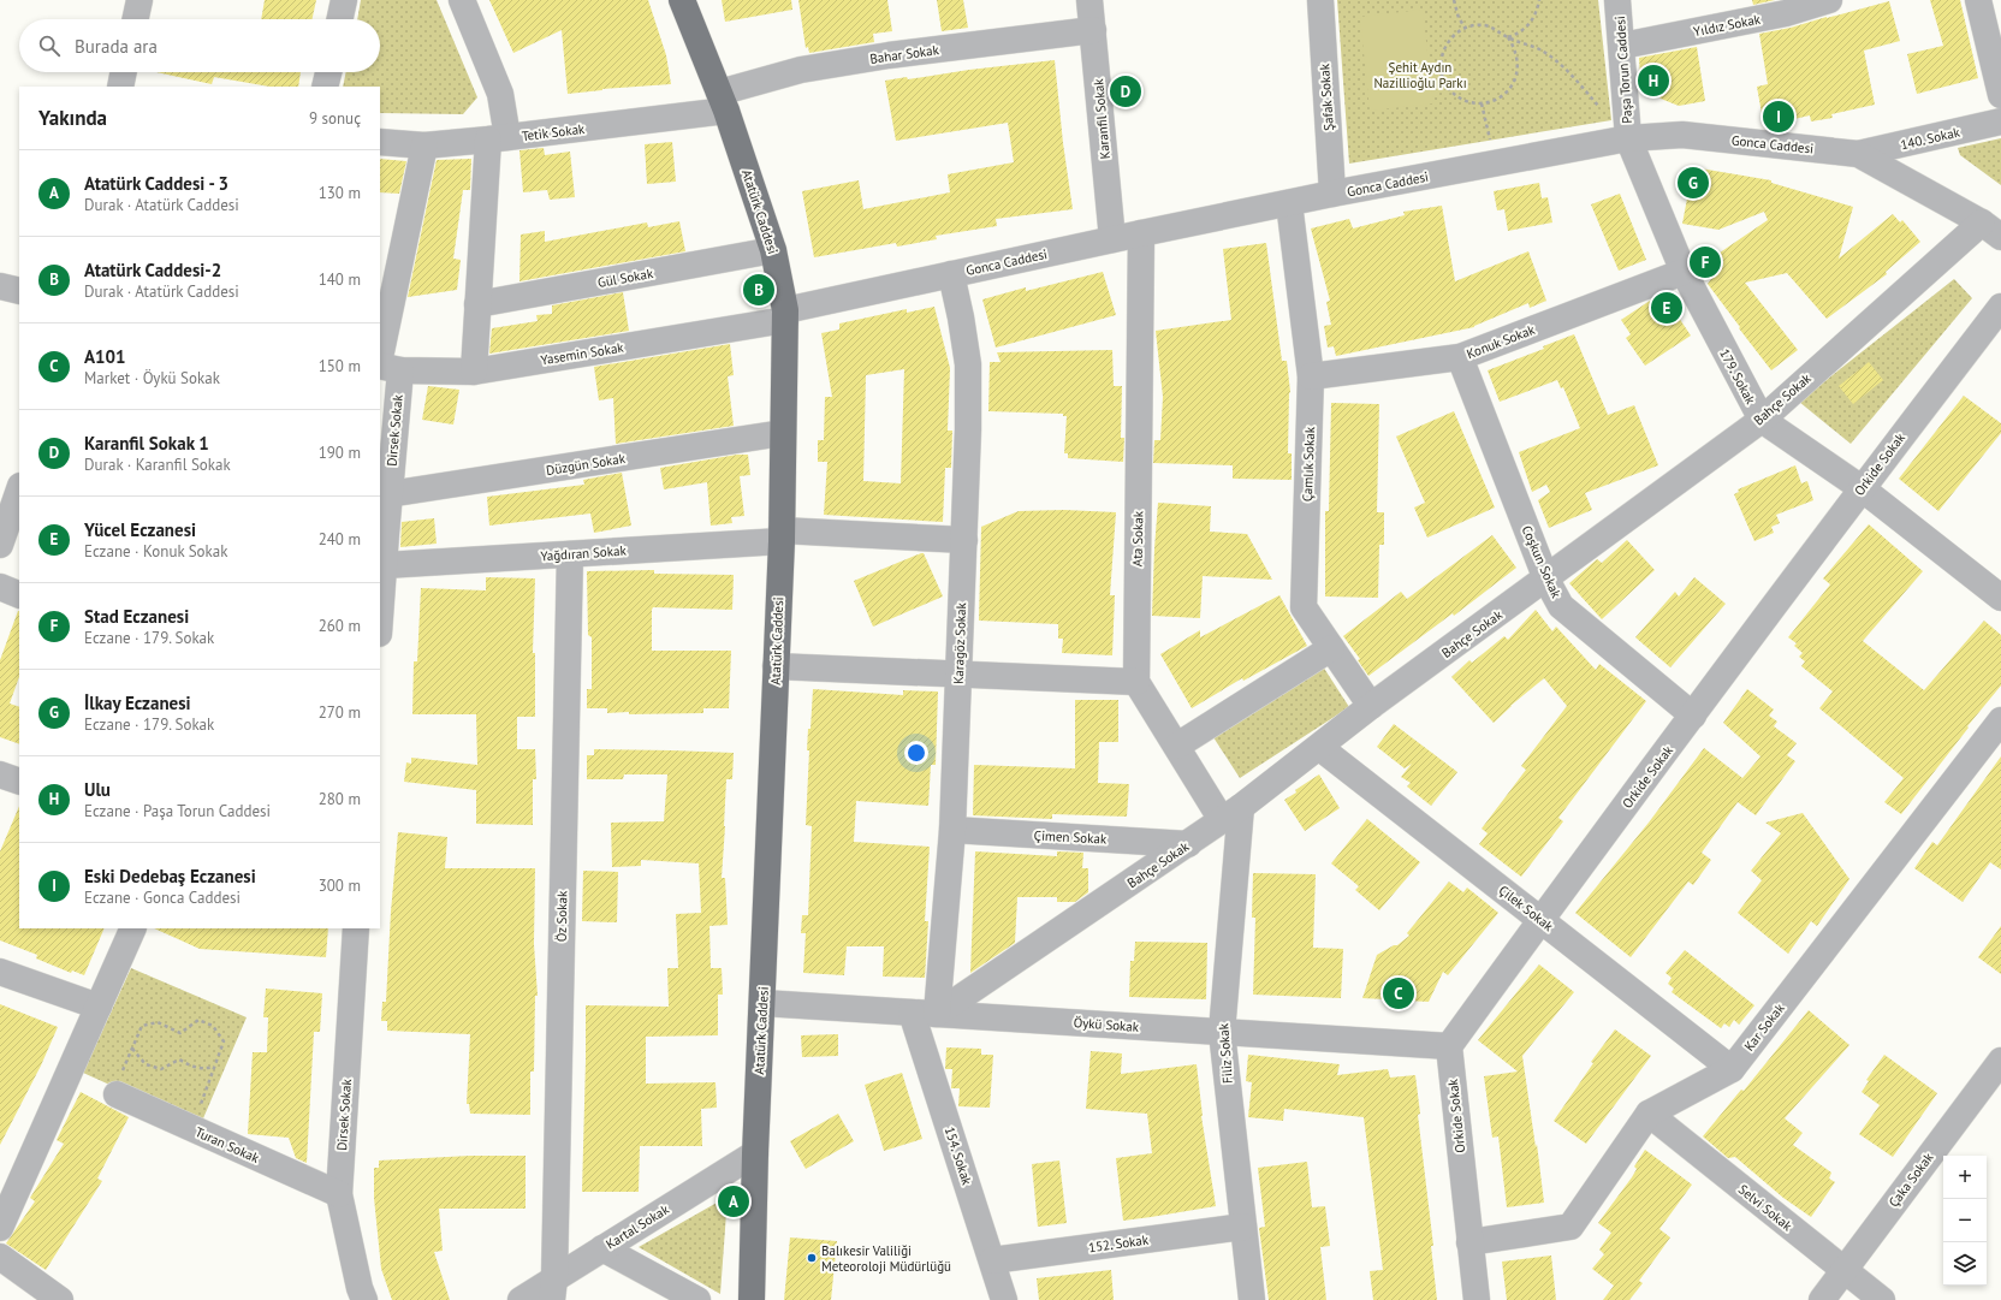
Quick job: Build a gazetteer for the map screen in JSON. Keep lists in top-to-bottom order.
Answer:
{
  "streets": {
    "main road": ["Atatürk Caddesi"],
    "street": [
      "Yıldız Sokak",
      "Bahar Sokak",
      "Paşa Torun Caddesi",
      "Şafak Sokak",
      "Karanfil Sokak",
      "Tetik Sokak",
      "140. Sokak",
      "Gonca Caddesi",
      "Gül Sokak",
      "Konuk Sokak",
      "Yasemin Sokak",
      "179. Sokak",
      "Bahçe Sokak",
      "Dirsek Sokak",
      "Düzgün Sokak",
      "Çamlık Sokak",
      "Orkide Sokak",
      "Ata Sokak",
      "Yağdıran Sokak",
      "Coşkun Sokak",
      "Karagöz Sokak",
      "Çimen Sokak",
      "Çilek Sokak",
      "Öz Sokak",
      "Öykü Sokak",
      "Kar Sokak",
      "Filiz Sokak",
      "Turan Sokak",
      "154. Sokak",
      "Çaka Sokak",
      "Selvi Sokak",
      "Kartal Sokak",
      "152. Sokak"
    ]
  },
  "crossings": [
    ["Yıldız Sokak", "Paşa Torun Caddesi"],
    ["Bahar Sokak", "Karanfil Sokak"],
    ["Bahar Sokak", "Tetik Sokak"],
    ["Bahar Sokak", "Atatürk Caddesi"],
    ["Paşa Torun Caddesi", "Gonca Caddesi"],
    ["Paşa Torun Caddesi", "179. Sokak"],
    ["Şafak Sokak", "Gonca Caddesi"],
    ["Karanfil Sokak", "Gonca Caddesi"],
    ["Tetik Sokak", "Atatürk Caddesi"],
    ["Tetik Sokak", "Dirsek Sokak"],
    ["140. Sokak", "Gonca Caddesi"],
    ["Gonca Caddesi", "Atatürk Caddesi"],
    ["Gonca Caddesi", "Yasemin Sokak"],
    ["Gonca Caddesi", "179. Sokak"],
    ["Gonca Caddesi", "Bahçe Sokak"],
    ["Gonca Caddesi", "Çamlık Sokak"],
    ["Gonca Caddesi", "Ata Sokak"],
    ["Gonca Caddesi", "Karagöz Sokak"],
    ["Atatürk Caddesi", "Gül Sokak"],
    ["Atatürk Caddesi", "Yasemin Sokak"],
    ["Atatürk Caddesi", "Düzgün Sokak"],
    ["Atatürk Caddesi", "Yağdıran Sokak"],
    ["Atatürk Caddesi", "Öykü Sokak"],
    ["Atatürk Caddesi", "Kartal Sokak"],
    ["Konuk Sokak", "179. Sokak"],
    ["Konuk Sokak", "Çamlık Sokak"],
    ["Konuk Sokak", "Coşkun Sokak"],
    ["Yasemin Sokak", "Dirsek Sokak"],
    ["179. Sokak", "Bahçe Sokak"],
    ["179. Sokak", "Orkide Sokak"],
    ["Bahçe Sokak", "Çamlık Sokak"],
    ["Bahçe Sokak", "Coşkun Sokak"],
    ["Bahçe Sokak", "Karagöz Sokak"],
    ["Bahçe Sokak", "Çimen Sokak"],
    ["Bahçe Sokak", "Çilek Sokak"],
    ["Bahçe Sokak", "Öykü Sokak"],
    ["Bahçe Sokak", "Filiz Sokak"],
    ["Dirsek Sokak", "Düzgün Sokak"],
    ["Dirsek Sokak", "Yağdıran Sokak"],
    ["Dirsek Sokak", "Turan Sokak"],
    ["Orkide Sokak", "Coşkun Sokak"],
    ["Orkide Sokak", "Çilek Sokak"],
    ["Orkide Sokak", "Öykü Sokak"],
    ["Orkide Sokak", "Kar Sokak"],
    ["Yağdıran Sokak", "Karagöz Sokak"],
    ["Yağdıran Sokak", "Öz Sokak"],
    ["Karagöz Sokak", "Çimen Sokak"],
    ["Karagöz Sokak", "Öykü Sokak"],
    ["Çilek Sokak", "Kar Sokak"],
    ["Öz Sokak", "Kartal Sokak"],
    ["Öykü Sokak", "Filiz Sokak"],
    ["Öykü Sokak", "154. Sokak"],
    ["Kar Sokak", "Selvi Sokak"],
    ["Filiz Sokak", "152. Sokak"],
    ["154. Sokak", "152. Sokak"],
    ["Çaka Sokak", "Selvi Sokak"]
  ],
  "parks": ["Şehit Aydın Nazillioğlu Parkı"],
  "places": ["Balıkesir Valiliği Meteoroloji Müdürlüğü"],
  "page": {
    "search": "Burada ara",
    "pins": [
      "H",
      "D",
      "I",
      "G",
      "F",
      "B",
      "E",
      "C",
      "A"
    ],
    "heading": ["Yakında", "9 sonuç"],
    "list": [
      {
        "mark": "A",
        "name": "Atatürk Caddesi - 3",
        "note": "Durak · Atatürk Caddesi",
        "value": "130 m"
      },
      {
        "mark": "B",
        "name": "Atatürk Caddesi-2",
        "note": "Durak · Atatürk Caddesi",
        "value": "140 m"
      },
      {
        "mark": "C",
        "name": "A101",
        "note": "Market · Öykü Sokak",
        "value": "150 m"
      },
      {
        "mark": "D",
        "name": "Karanfil Sokak 1",
        "note": "Durak · Karanfil Sokak",
        "value": "190 m"
      },
      {
        "mark": "E",
        "name": "Yücel Eczanesi",
        "note": "Eczane · Konuk Sokak",
        "value": "240 m"
      },
      {
        "mark": "F",
        "name": "Stad Eczanesi",
        "note": "Eczane · 179. Sokak",
        "value": "260 m"
      },
      {
        "mark": "G",
        "name": "İlkay Eczanesi",
        "note": "Eczane · 179. Sokak",
        "value": "270 m"
      },
      {
        "mark": "H",
        "name": "Ulu",
        "note": "Eczane · Paşa Torun Caddesi",
        "value": "280 m"
      },
      {
        "mark": "I",
        "name": "Eski Dedebaş Eczanesi",
        "note": "Eczane · Gonca Caddesi",
        "value": "300 m"
      }
    ],
    "map_buttons": ["+", "−"]
  }
}
